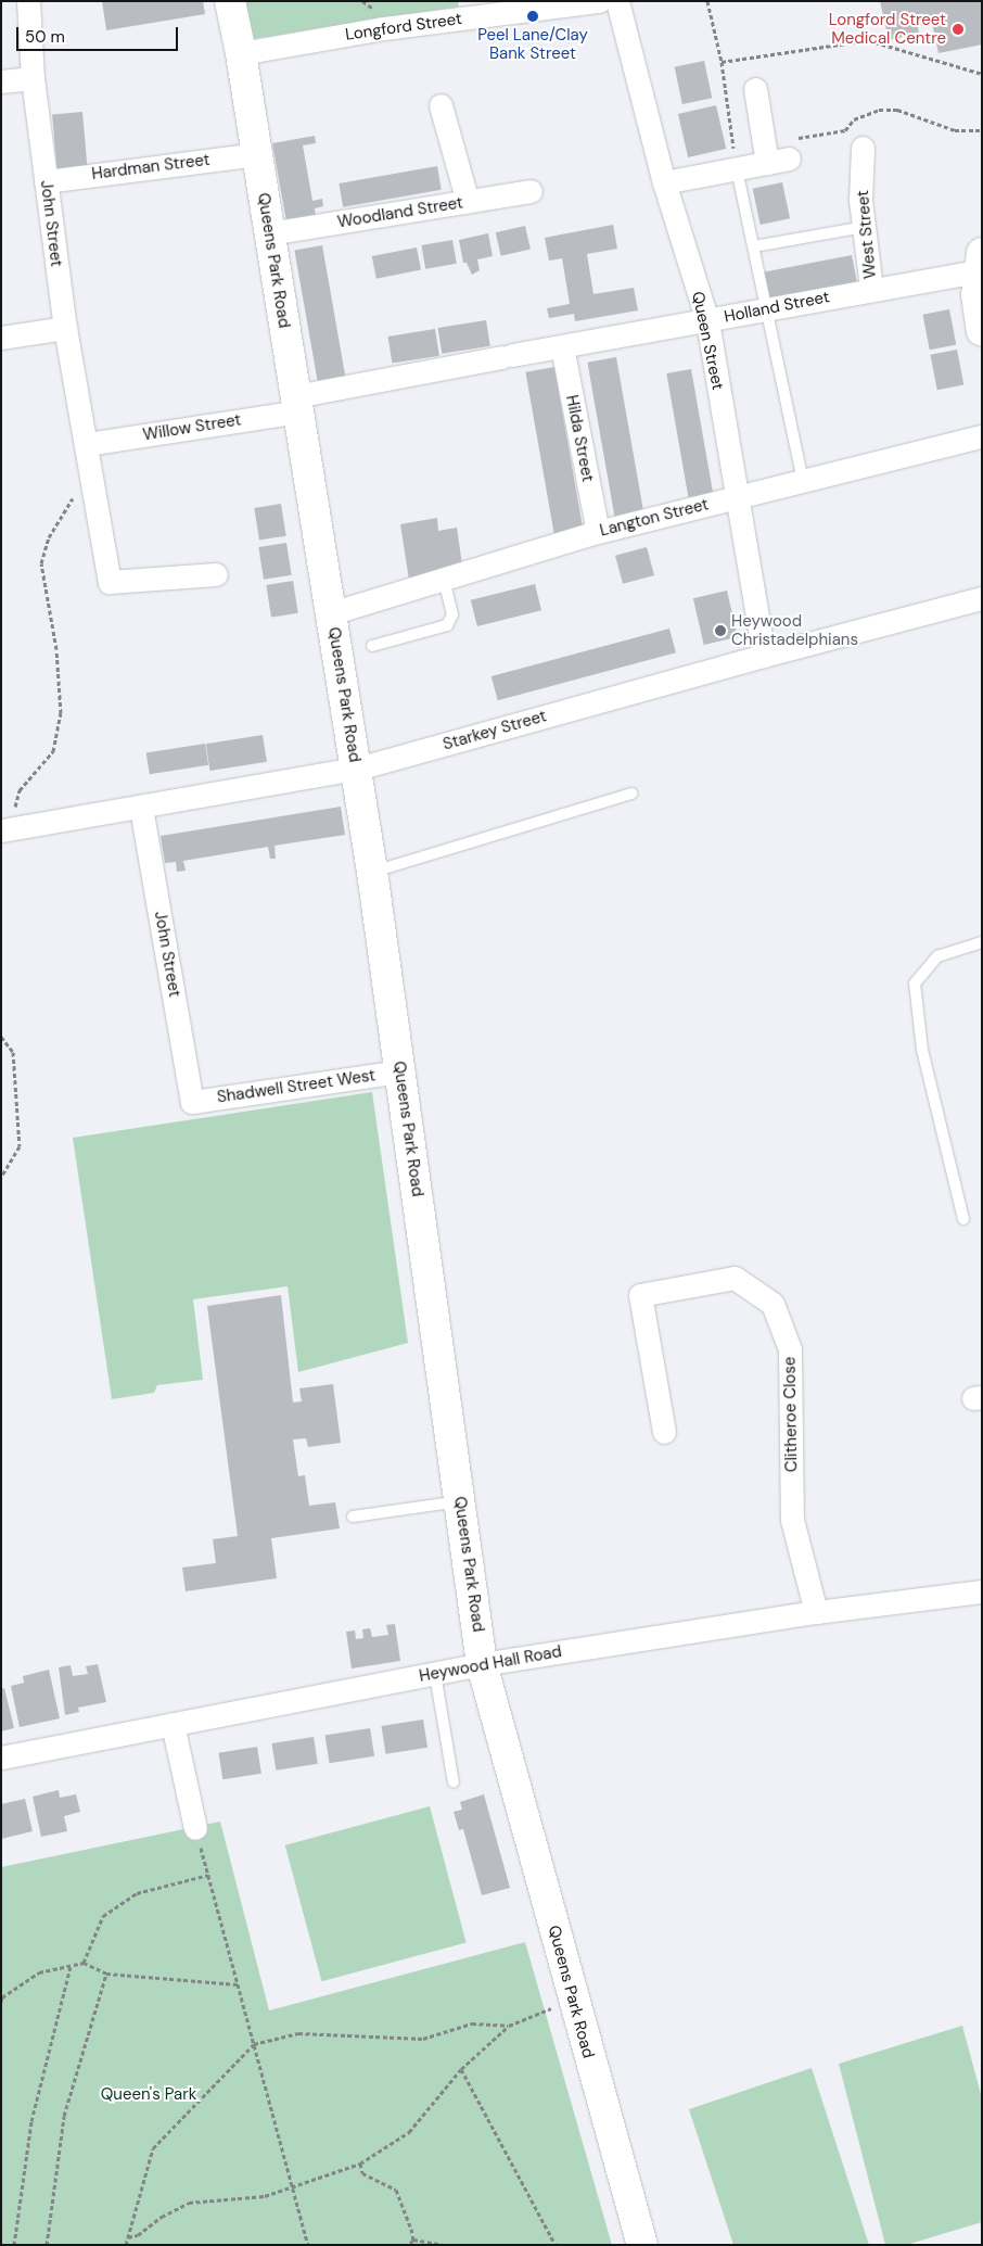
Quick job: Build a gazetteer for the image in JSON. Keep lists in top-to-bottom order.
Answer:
{
  "streets": {
    "street": [
      "Longford Street",
      "Hardman Street",
      "Woodland Street",
      "John Street",
      "West Street",
      "Queens Park Road",
      "Holland Street",
      "Queen Street",
      "Willow Street",
      "Hilda Street",
      "Langton Street",
      "Starkey Street",
      "Shadwell Street West",
      "Clitheroe Close",
      "Heywood Hall Road"
    ]
  },
  "crossings": [
    ["Longford Street", "Queens Park Road"],
    ["Hardman Street", "John Street"],
    ["Hardman Street", "Queens Park Road"],
    ["Woodland Street", "Queens Park Road"],
    ["John Street", "Willow Street"],
    ["John Street", "Starkey Street"],
    ["John Street", "Shadwell Street West"],
    ["West Street", "Holland Street"],
    ["Queens Park Road", "Holland Street"],
    ["Queens Park Road", "Willow Street"],
    ["Queens Park Road", "Langton Street"],
    ["Queens Park Road", "Starkey Street"],
    ["Queens Park Road", "Shadwell Street West"],
    ["Queens Park Road", "Heywood Hall Road"],
    ["Holland Street", "Queen Street"],
    ["Holland Street", "Willow Street"],
    ["Holland Street", "Hilda Street"],
    ["Queen Street", "Langton Street"],
    ["Queen Street", "Starkey Street"],
    ["Hilda Street", "Langton Street"],
    ["Clitheroe Close", "Heywood Hall Road"]
  ],
  "parks": ["Queen's Park"],
  "places": ["Peel Lane/Clay Bank Street", "Longford Street Medical Centre", "Heywood Christadelphians"],
  "scale_bar": "50 m"
}
